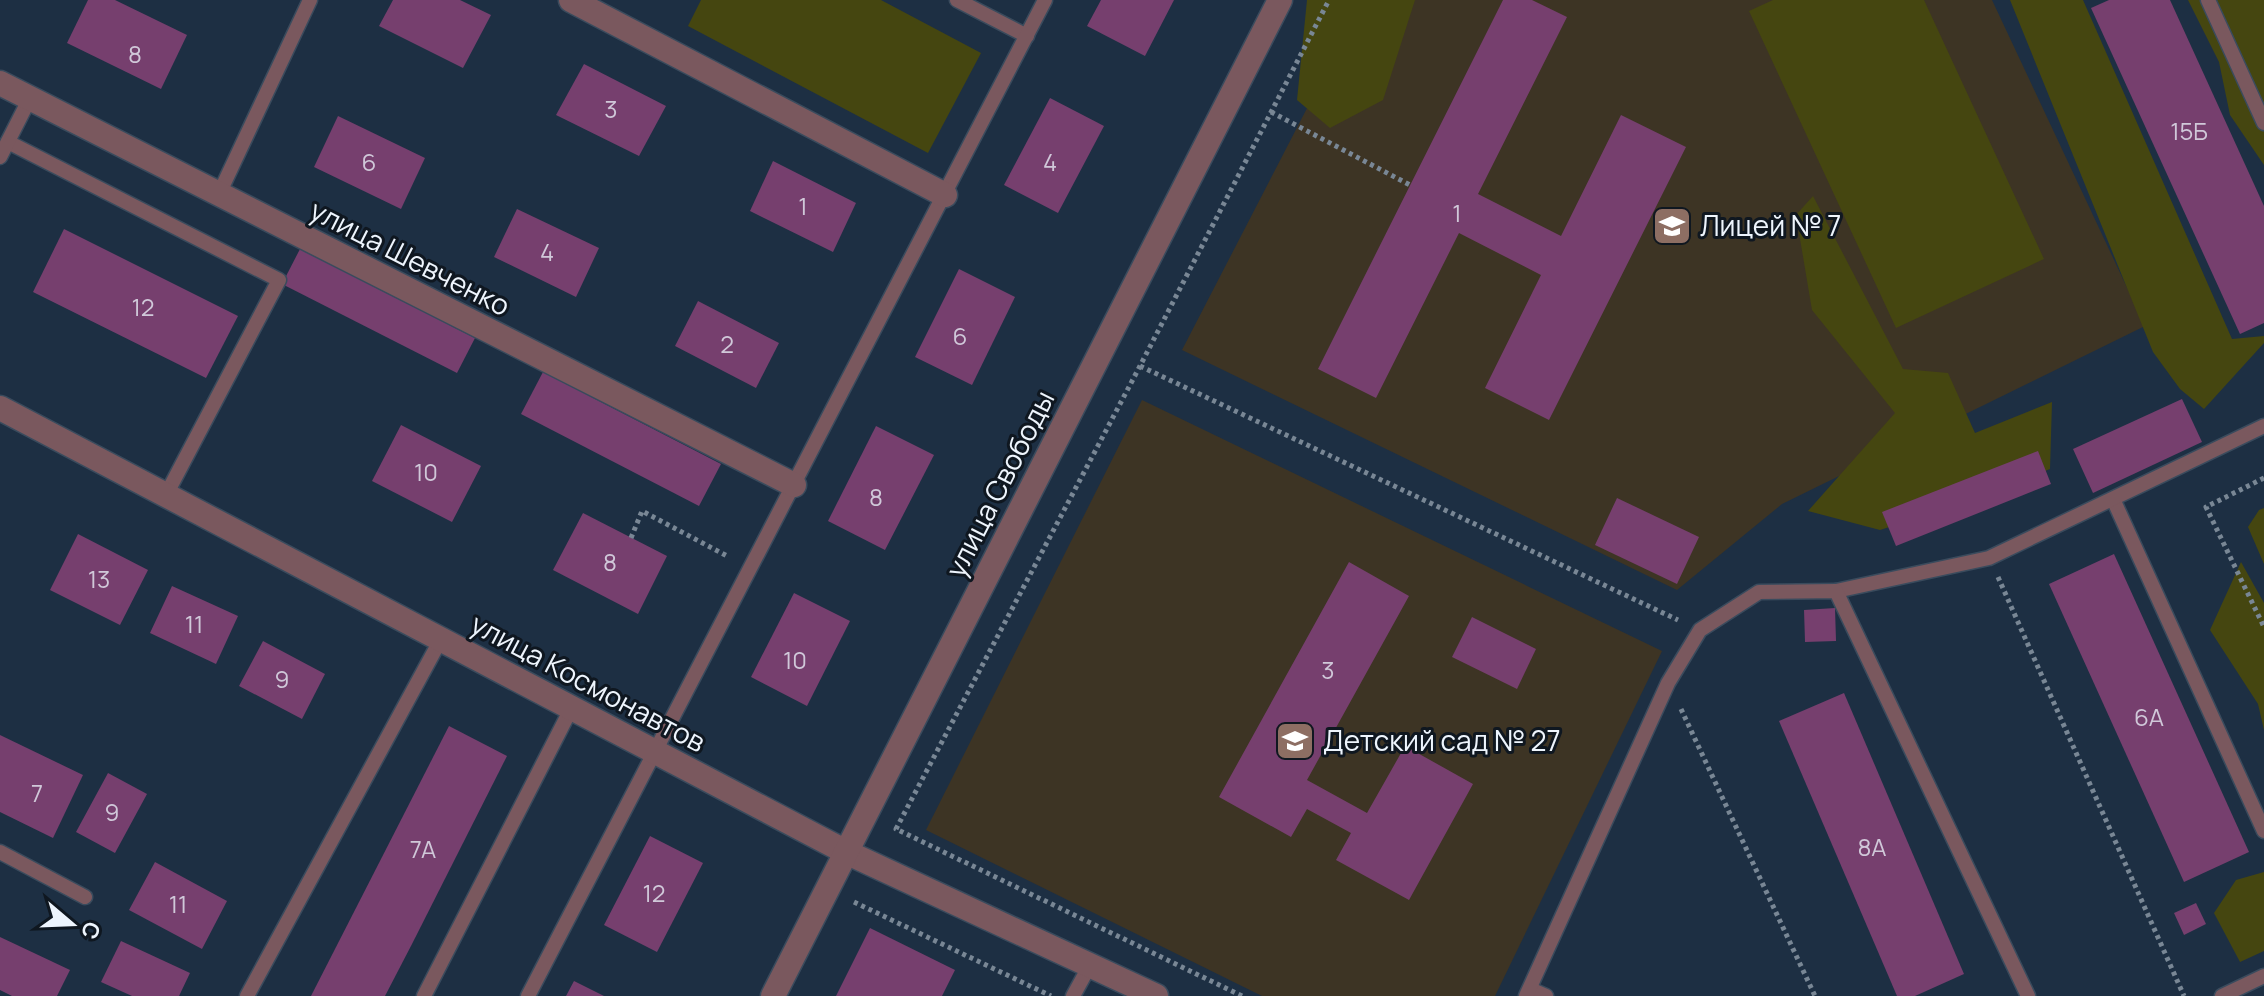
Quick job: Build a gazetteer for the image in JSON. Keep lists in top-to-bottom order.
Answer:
{
  "streets": {
    "street": ["улица Шевченко", "улица Свободы", "улица Космонавтов"]
  },
  "crossings": [
    ["улица Свободы", "улица Космонавтов"]
  ],
  "places": {
    "school or university": ["Лицей № 7", "Детский сад № 27"]
  },
  "house_numbers": [
    "8",
    "3",
    "15Б",
    "6",
    "4",
    "1",
    "1",
    "4",
    "12",
    "6",
    "2",
    "10",
    "8",
    "8",
    "13",
    "11",
    "10",
    "3",
    "9",
    "6А",
    "7",
    "9",
    "8А",
    "7А",
    "12",
    "11"
  ],
  "north": "right"
}
